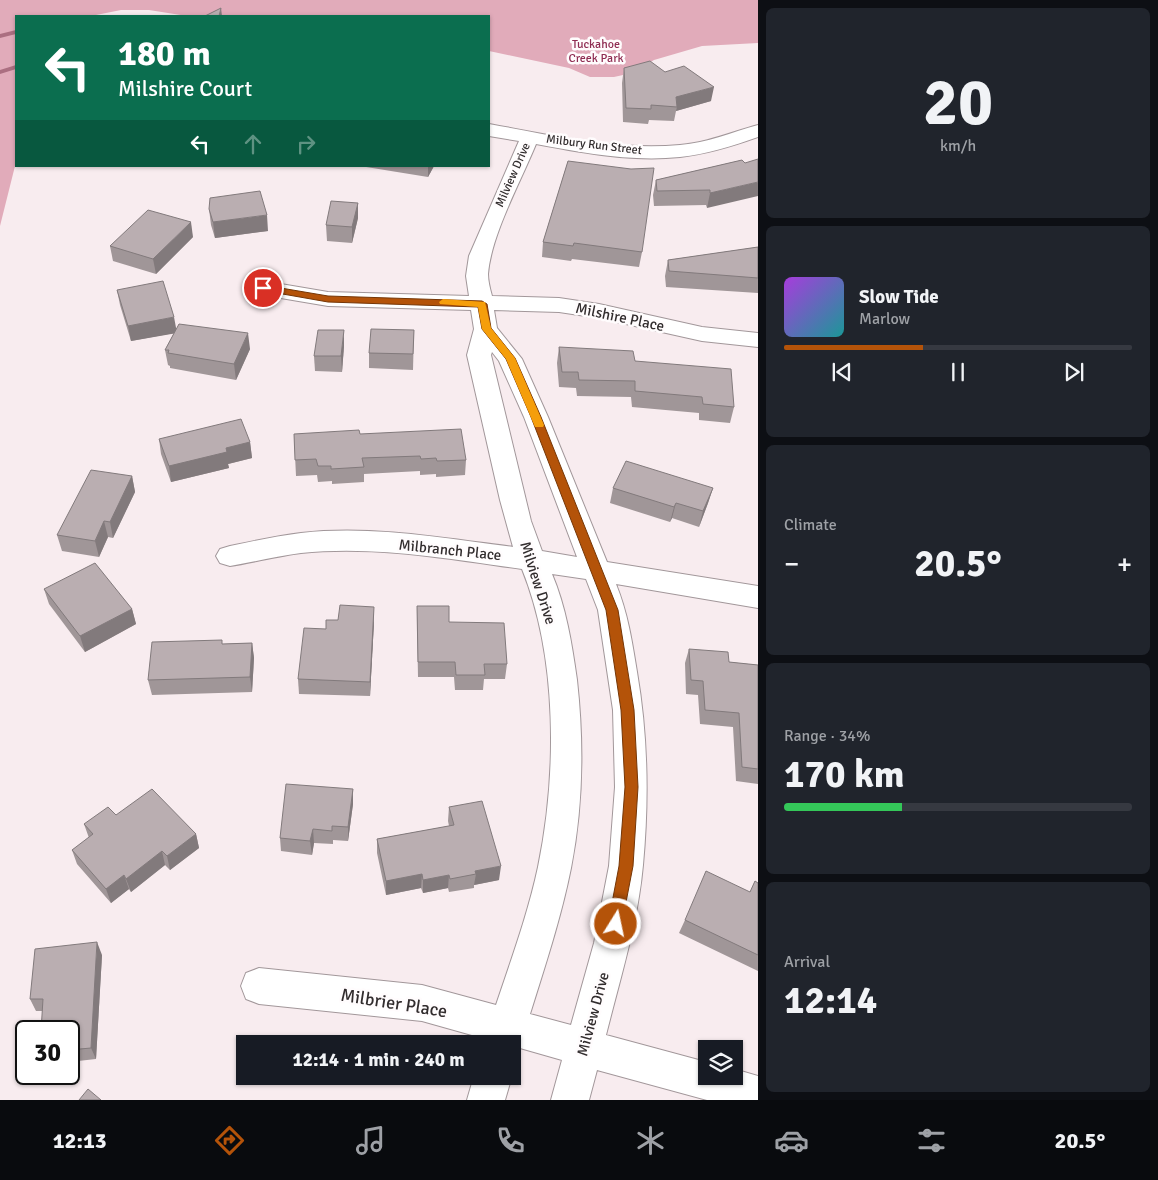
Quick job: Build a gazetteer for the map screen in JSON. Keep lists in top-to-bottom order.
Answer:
{
  "streets": {
    "street": [
      "Milbury Run Street",
      "Milview Drive",
      "Milshire Place",
      "Milbranch Place",
      "Milbrier Place"
    ]
  },
  "crossings": [
    ["Milbury Run Street", "Milview Drive"],
    ["Milview Drive", "Milshire Place"],
    ["Milview Drive", "Milbranch Place"],
    ["Milview Drive", "Milbrier Place"]
  ],
  "parks": ["Tuckahoe Creek Park"],
  "page": {
    "tile": [
      ["20", "km/h"],
      "Climate",
      ["Range · 34%", "170 km"],
      ["Arrival", "12:14"]
    ],
    "turn": ["180 m", "Milshire Court"],
    "song": ["Slow Tide", "Marlow"],
    "heat": ["−", "20.5°", "+"],
    "limit": "30",
    "trip": "12:14 · 1 min · 240 m",
    "tabs": ["12:13", "20.5°"]
  }
}
